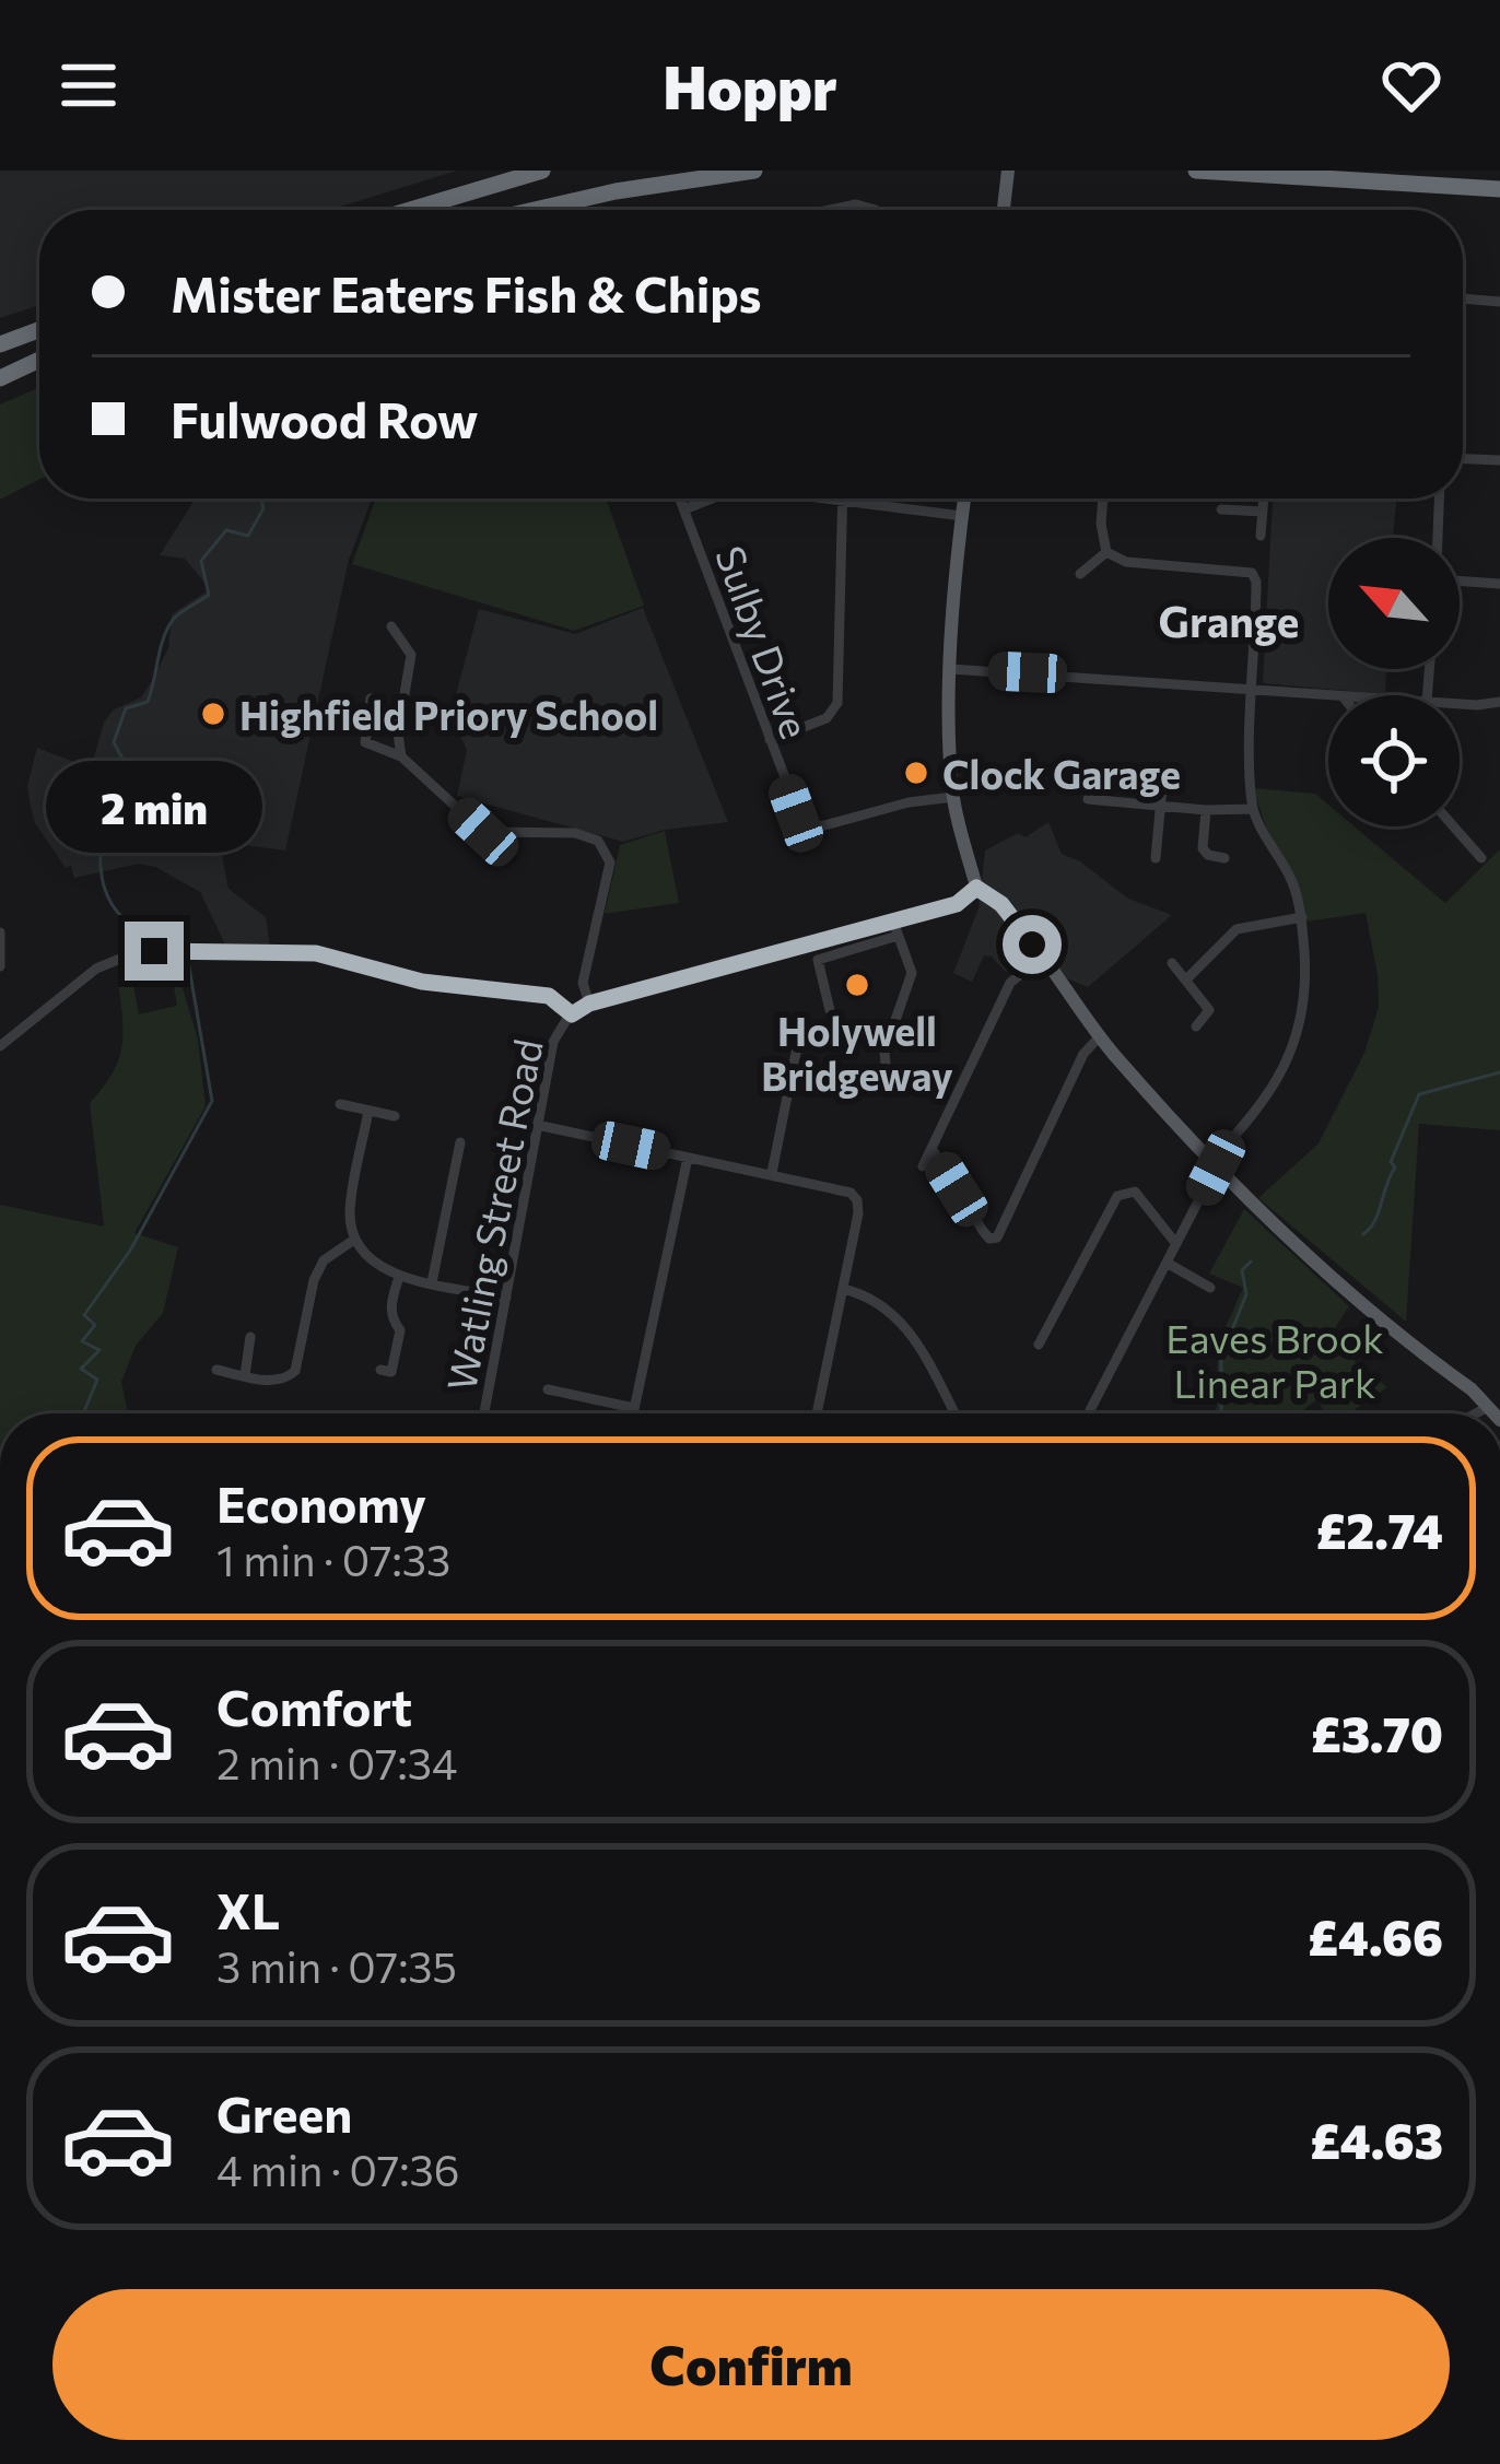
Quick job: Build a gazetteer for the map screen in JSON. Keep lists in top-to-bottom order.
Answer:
{
  "streets": {
    "street": ["Sulby Drive", "Watling Street Road"]
  },
  "districts": ["Grange"],
  "parks": ["Eaves Brook Linear Park"],
  "places": ["Highfield Priory School", "Clock Garage", "Holywell Bridgeway"],
  "north": "top left",
  "page": {
    "header": "Hoppr",
    "banner": ["Mister Eaters Fish & Chips", "Fulwood Row"],
    "bubble": "2 min",
    "list": [
      {
        "name": "Economy",
        "note": "1 min · 07:33",
        "value": "£2.74"
      },
      {
        "name": "Comfort",
        "note": "2 min · 07:34",
        "value": "£3.70"
      },
      {
        "name": "XL",
        "note": "3 min · 07:35",
        "value": "£4.66"
      },
      {
        "name": "Green",
        "note": "4 min · 07:36",
        "value": "£4.63"
      }
    ],
    "buttons": "Confirm"
  }
}
